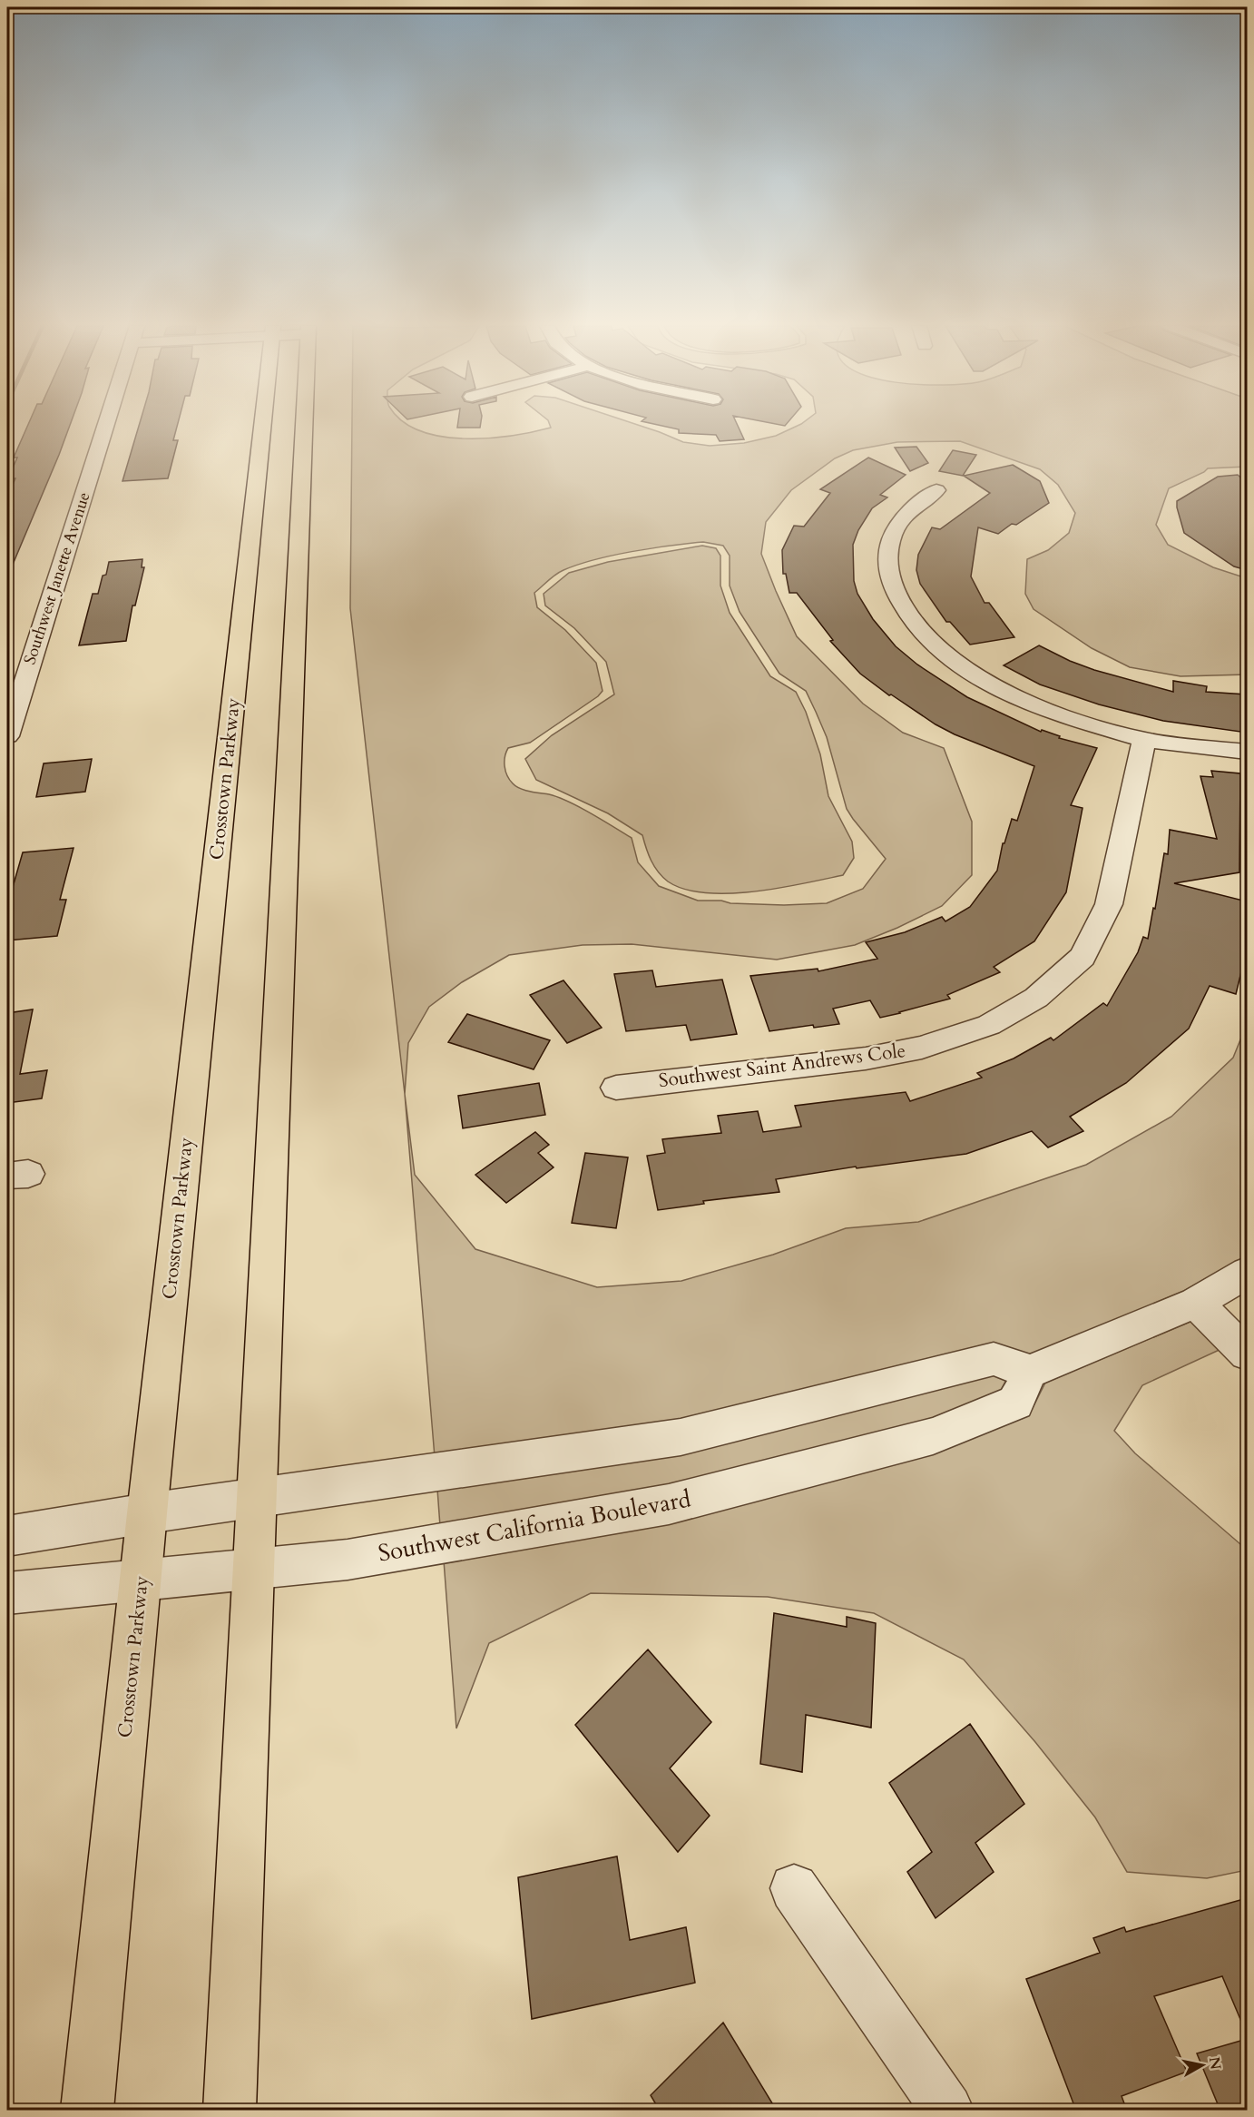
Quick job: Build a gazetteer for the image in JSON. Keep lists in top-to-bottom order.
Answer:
{
  "streets": {
    "main road": ["Crosstown Parkway"],
    "street": ["Southwest Janette Avenue", "Southwest Saint Andrews Cole", "Southwest California Boulevard"]
  },
  "crossings": [
    ["Crosstown Parkway", "Southwest California Boulevard"]
  ],
  "north": "right"
}
